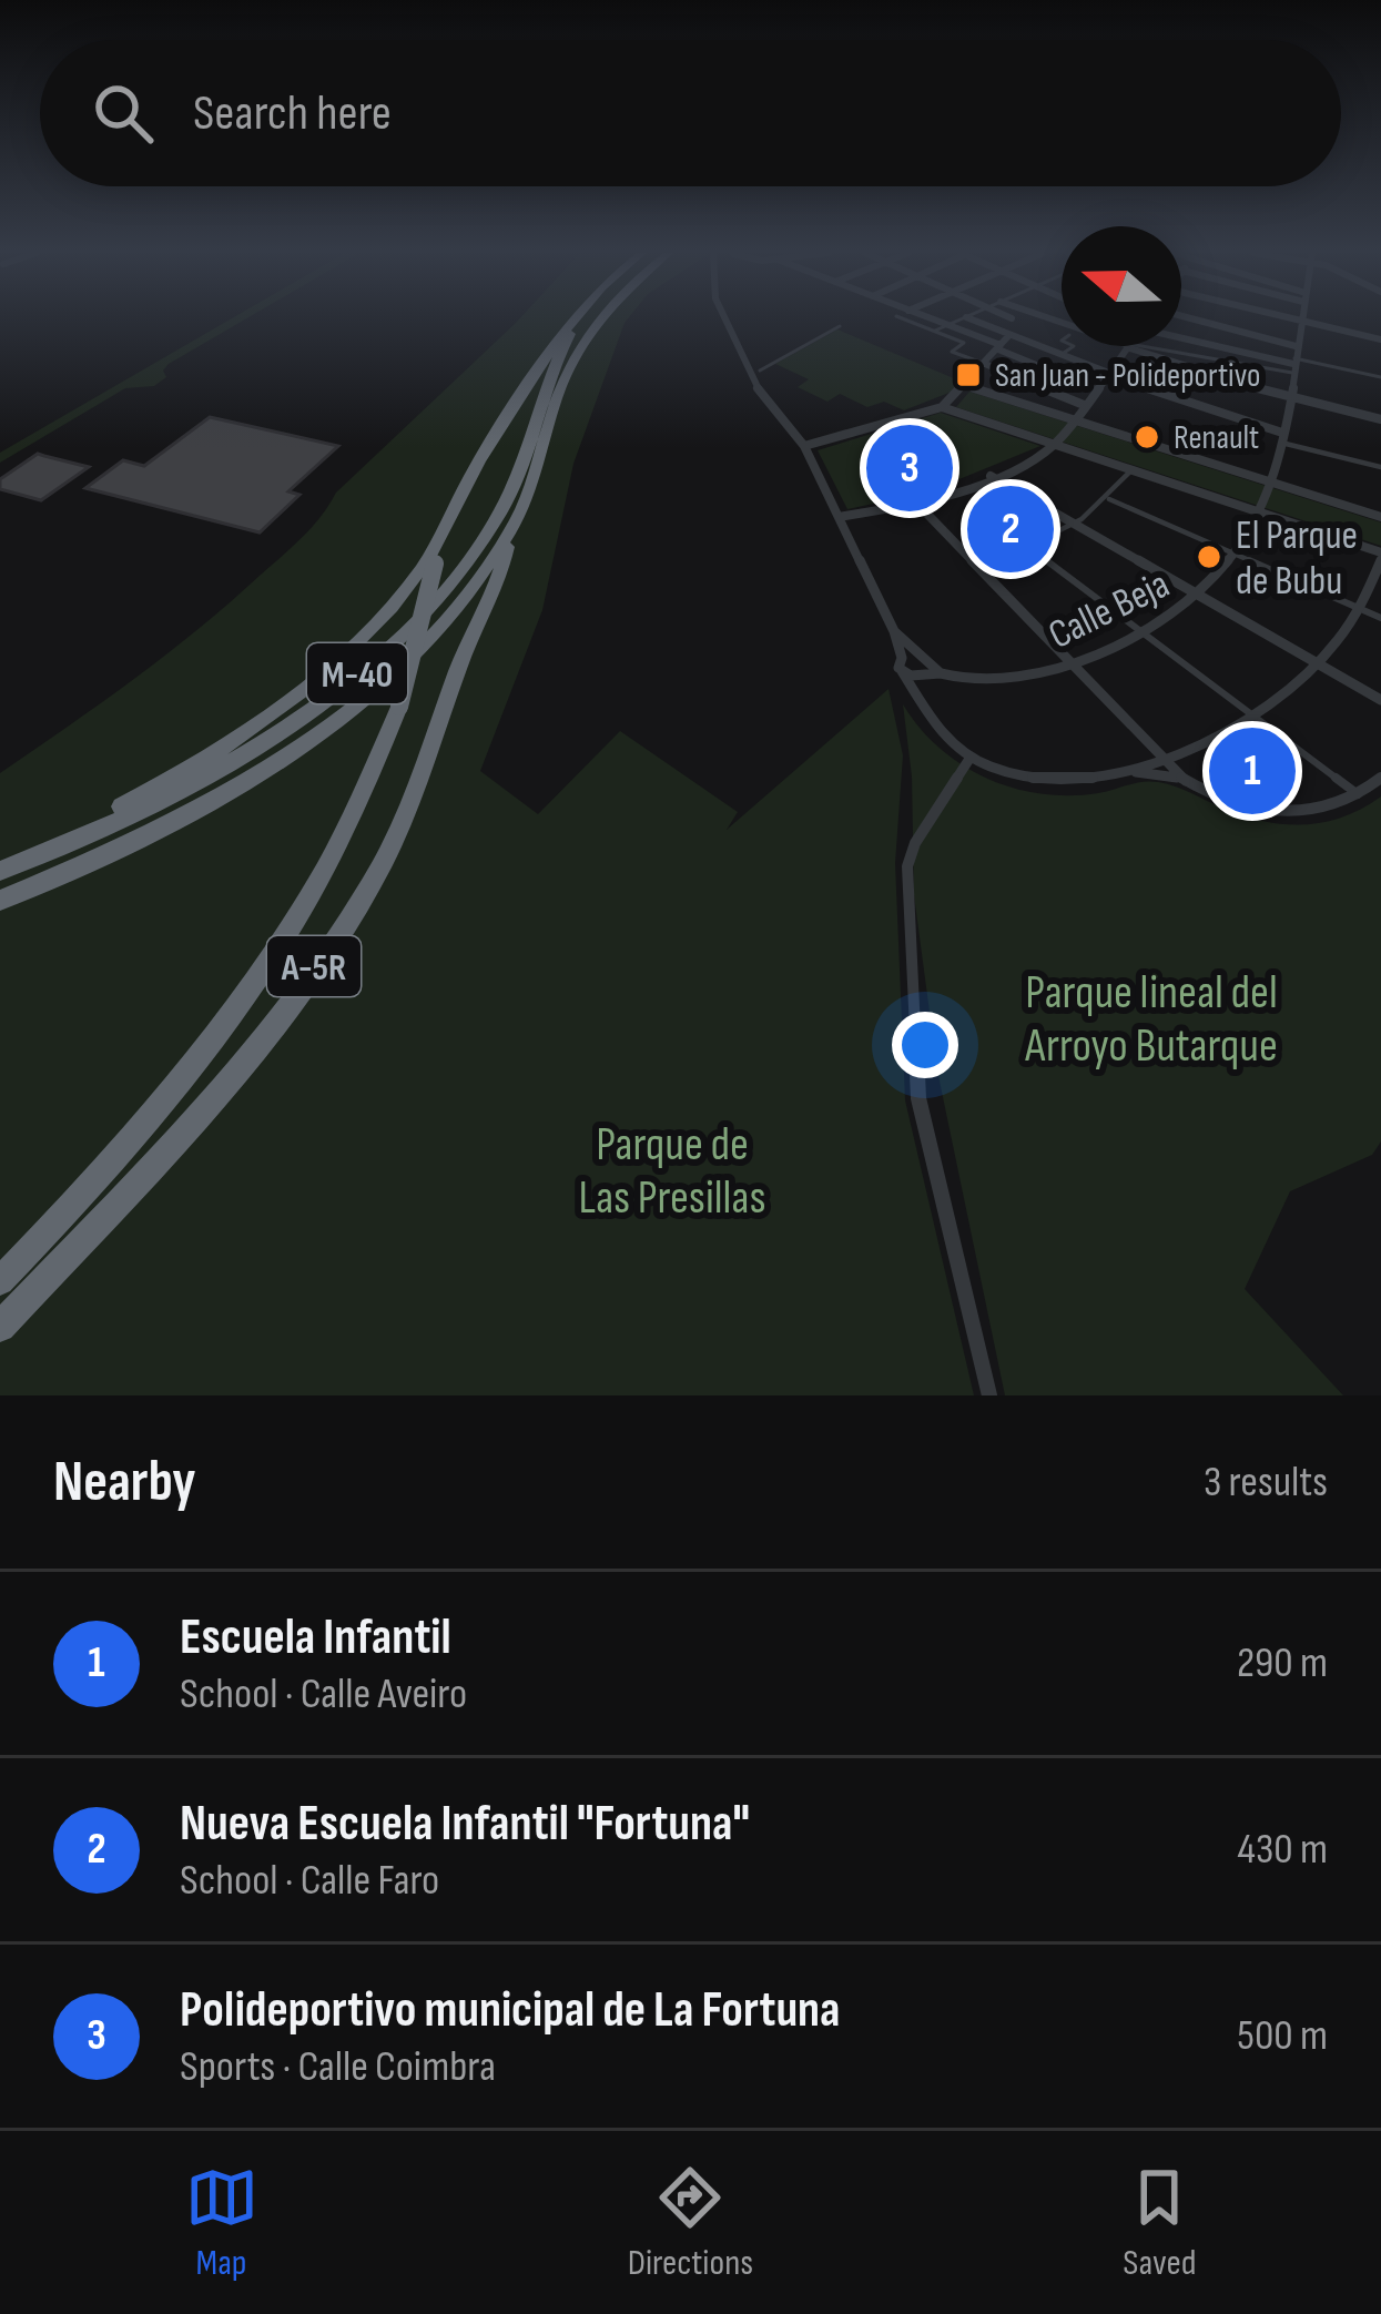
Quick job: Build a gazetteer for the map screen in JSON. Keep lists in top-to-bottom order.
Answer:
{
  "streets": {
    "highway": ["M-40", "A-5R"],
    "street": ["Calle Beja"]
  },
  "crossings": [
    ["M-40", "A-5R"]
  ],
  "parks": ["Parque lineal del Arroyo Butarque", "Parque de Las Presillas"],
  "places": {
    "transit": ["San Juan - Polideportivo"],
    "other": ["Renault", "El Parque de Bubu"]
  },
  "north": "left",
  "page": {
    "search": "Search here",
    "pins": ["3", "2", "1"],
    "heading": ["Nearby", "3 results"],
    "list": [
      {
        "mark": "1",
        "name": "Escuela Infantil",
        "note": "School · Calle Aveiro",
        "value": "290 m"
      },
      {
        "mark": "2",
        "name": "Nueva Escuela Infantil \"Fortuna\"",
        "note": "School · Calle Faro",
        "value": "430 m"
      },
      {
        "mark": "3",
        "name": "Polideportivo municipal de La Fortuna",
        "note": "Sports · Calle Coimbra",
        "value": "500 m"
      }
    ],
    "nav": ["Map", "Directions", "Saved"]
  }
}
